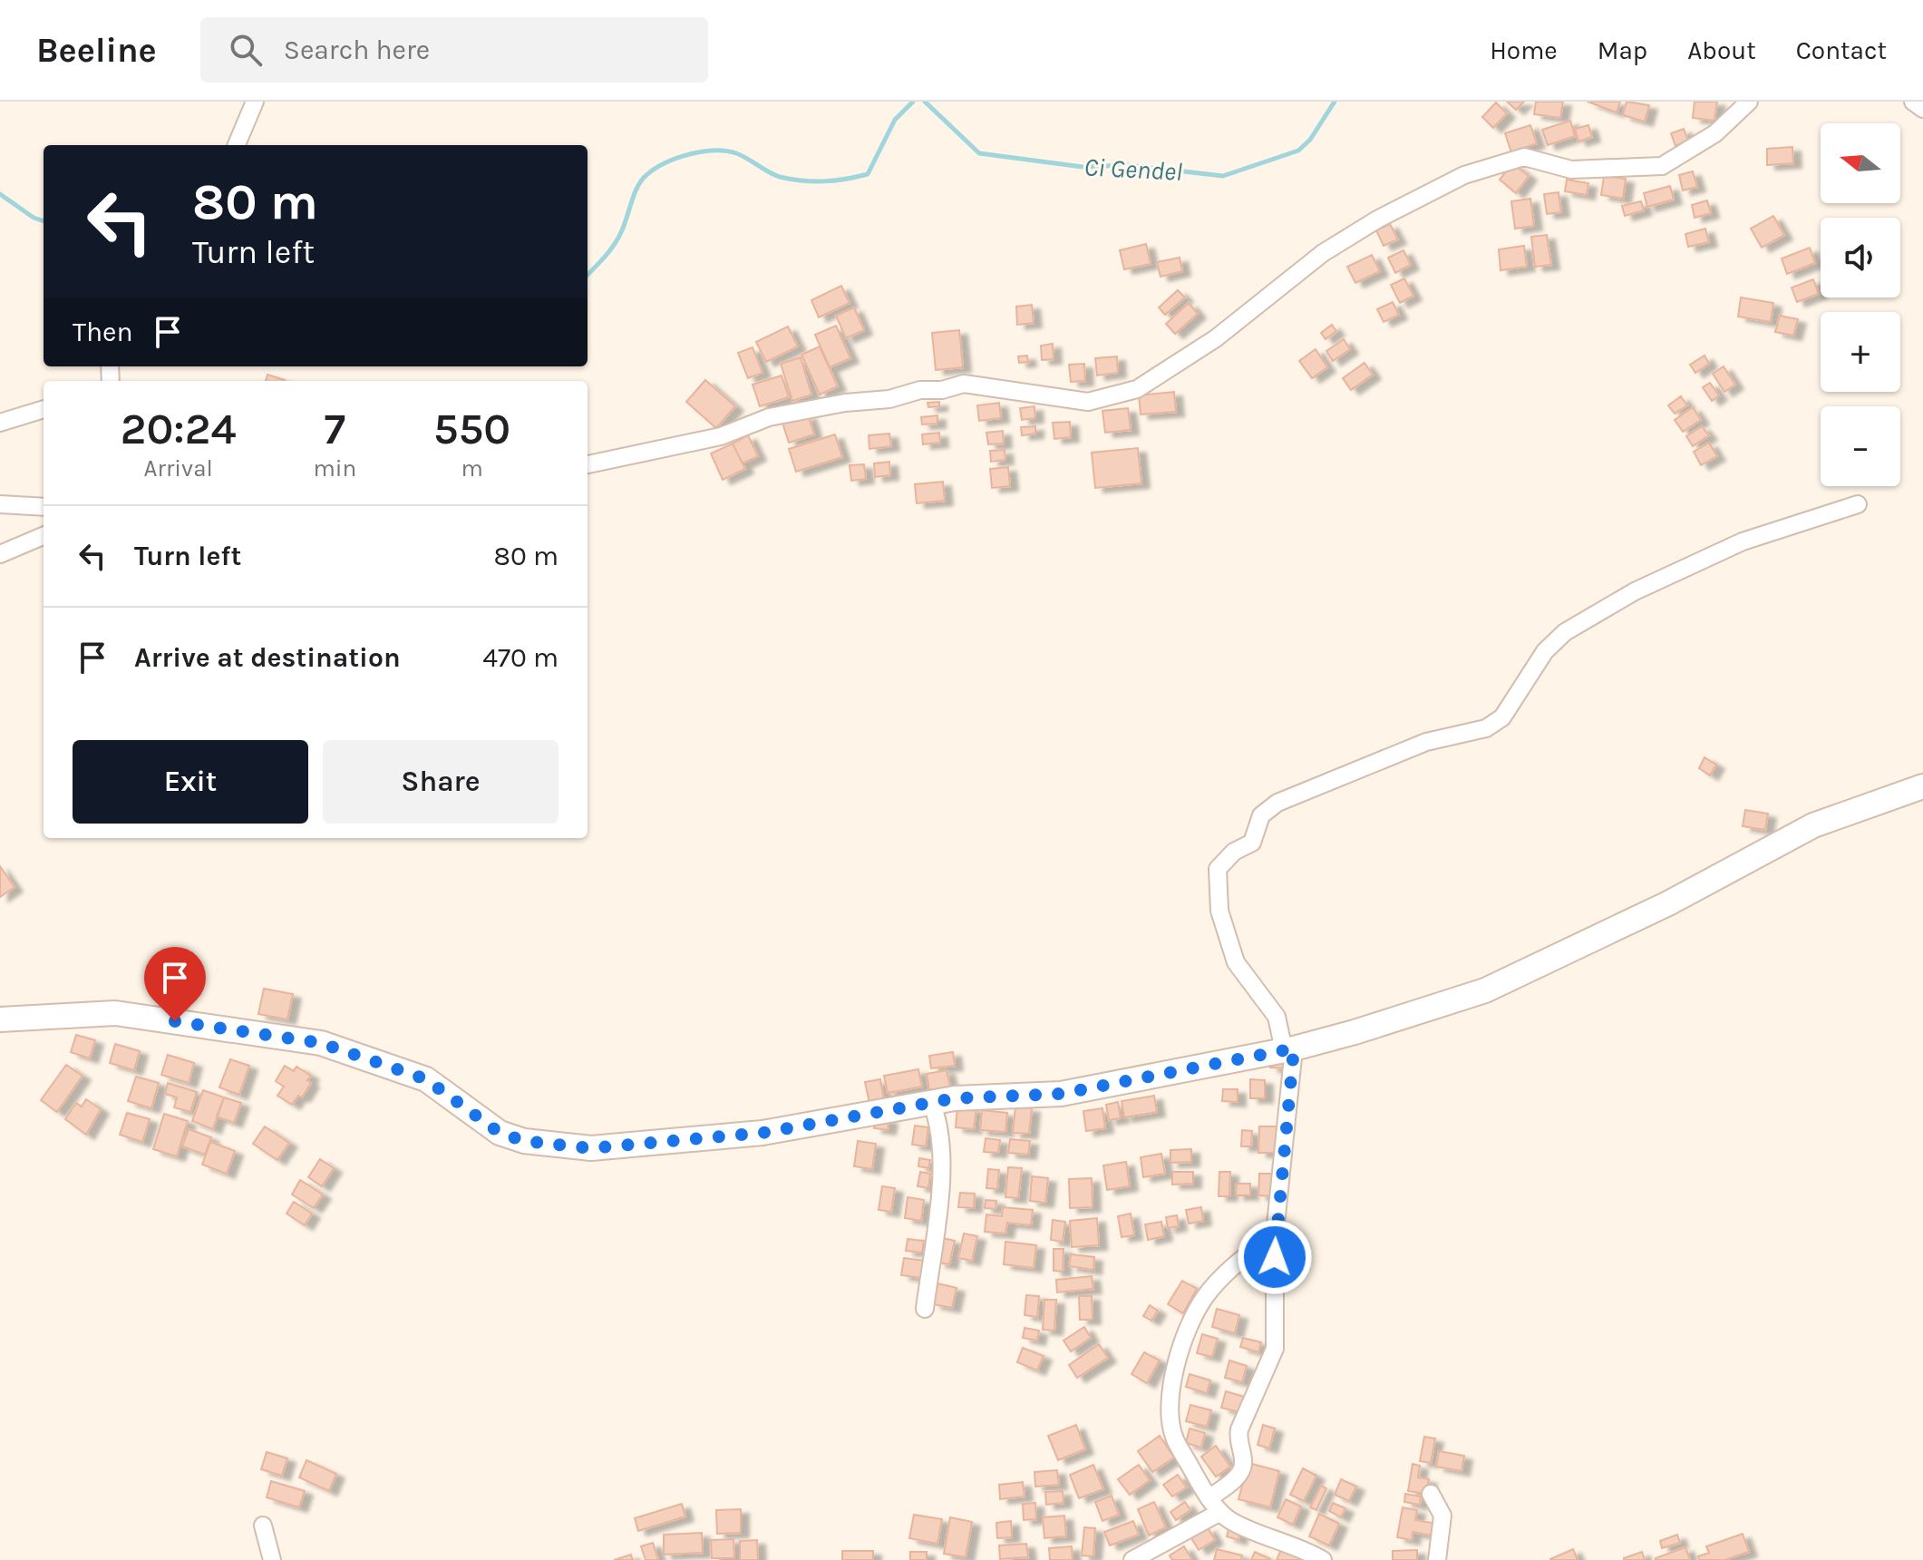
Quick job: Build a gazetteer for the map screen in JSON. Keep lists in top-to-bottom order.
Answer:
{
  "water": ["Ci Gendel"],
  "north": "left",
  "page": {
    "header": "Beeline",
    "search": "Search here",
    "nav": [
      "Home",
      "Map",
      "About",
      "Contact"
    ],
    "map_buttons": ["+", "−"],
    "turn": ["80 m", "Turn left"],
    "then": "Then",
    "eta": [
      "20:24",
      "Arrival",
      "7",
      "min",
      "550",
      "m"
    ],
    "list": [
      {
        "name": "Turn left",
        "value": "80 m"
      },
      {
        "name": "Arrive at destination",
        "value": "470 m"
      }
    ],
    "buttons": ["Exit", "Share"]
  }
}
